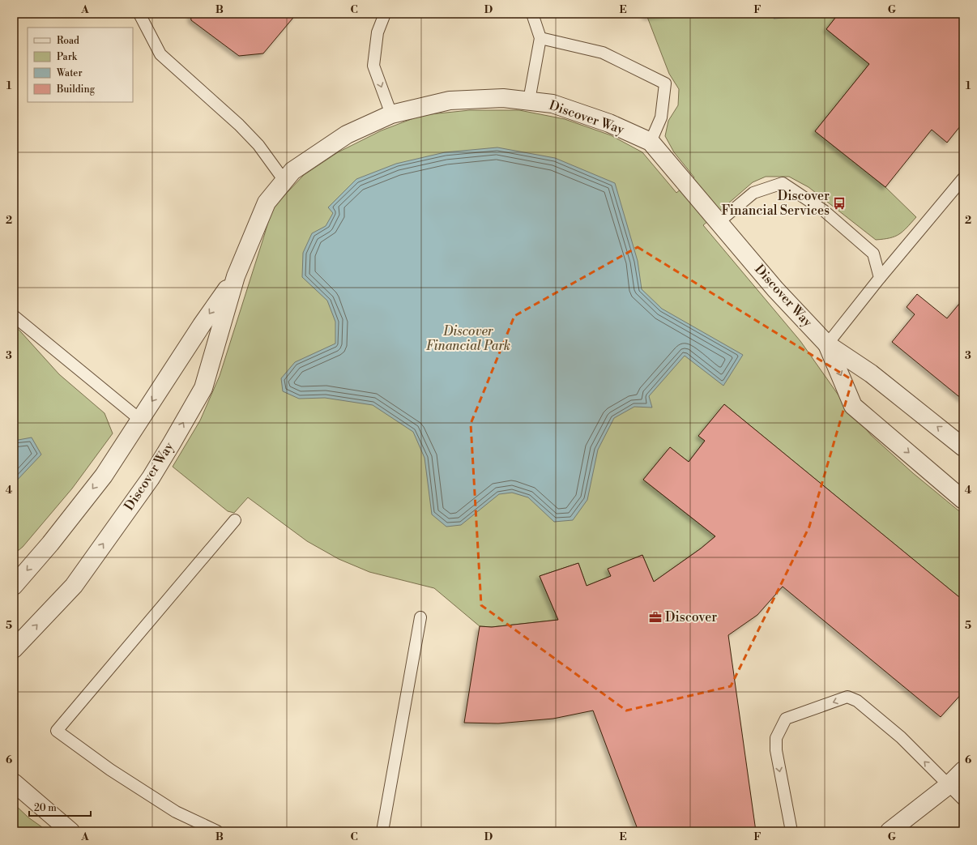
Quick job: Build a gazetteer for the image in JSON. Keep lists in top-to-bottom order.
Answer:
{
  "streets": {
    "street": ["Discover Way"]
  },
  "parks": ["Discover Financial Park"],
  "places": {
    "bus stop": ["Discover Financial Services"],
    "office": ["Discover"]
  },
  "legend": [
    "Road",
    "Park",
    "Water",
    "Building"
  ],
  "scale_bar": "20 m",
  "grid": {
    "columns": [
      "A",
      "B",
      "C",
      "D",
      "E",
      "F",
      "G"
    ],
    "rows": [
      "1",
      "2",
      "3",
      "4",
      "5",
      "6"
    ]
  }
}
